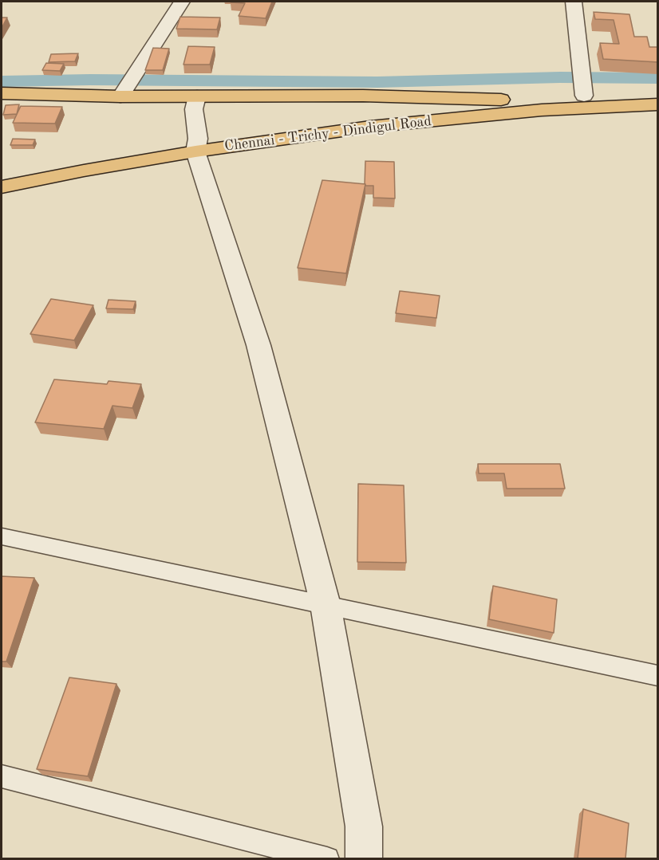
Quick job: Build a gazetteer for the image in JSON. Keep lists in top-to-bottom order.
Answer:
{
  "streets": {
    "highway": ["Chennai - Trichy - Dindigul Road"]
  }
}
